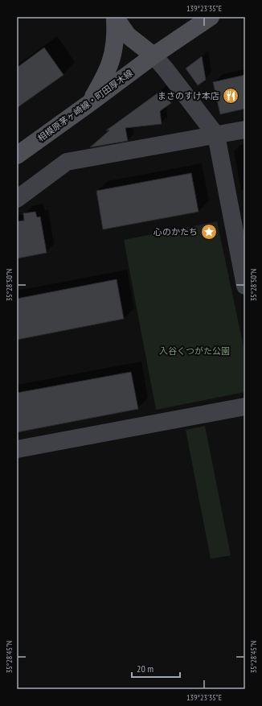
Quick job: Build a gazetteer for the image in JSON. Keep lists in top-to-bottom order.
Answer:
{
  "streets": {
    "main road": ["相模原茅ヶ崎線・町田厚木線"]
  },
  "parks": ["入谷くつがた公園"],
  "places": {
    "restaurant": ["まさのすけ本店"],
    "place": ["心のかたち"]
  },
  "scale_bar": "20 m",
  "coordinates": ["139°23'35\"E", "35°28'50\"N", "35°28'45\"N"]
}
